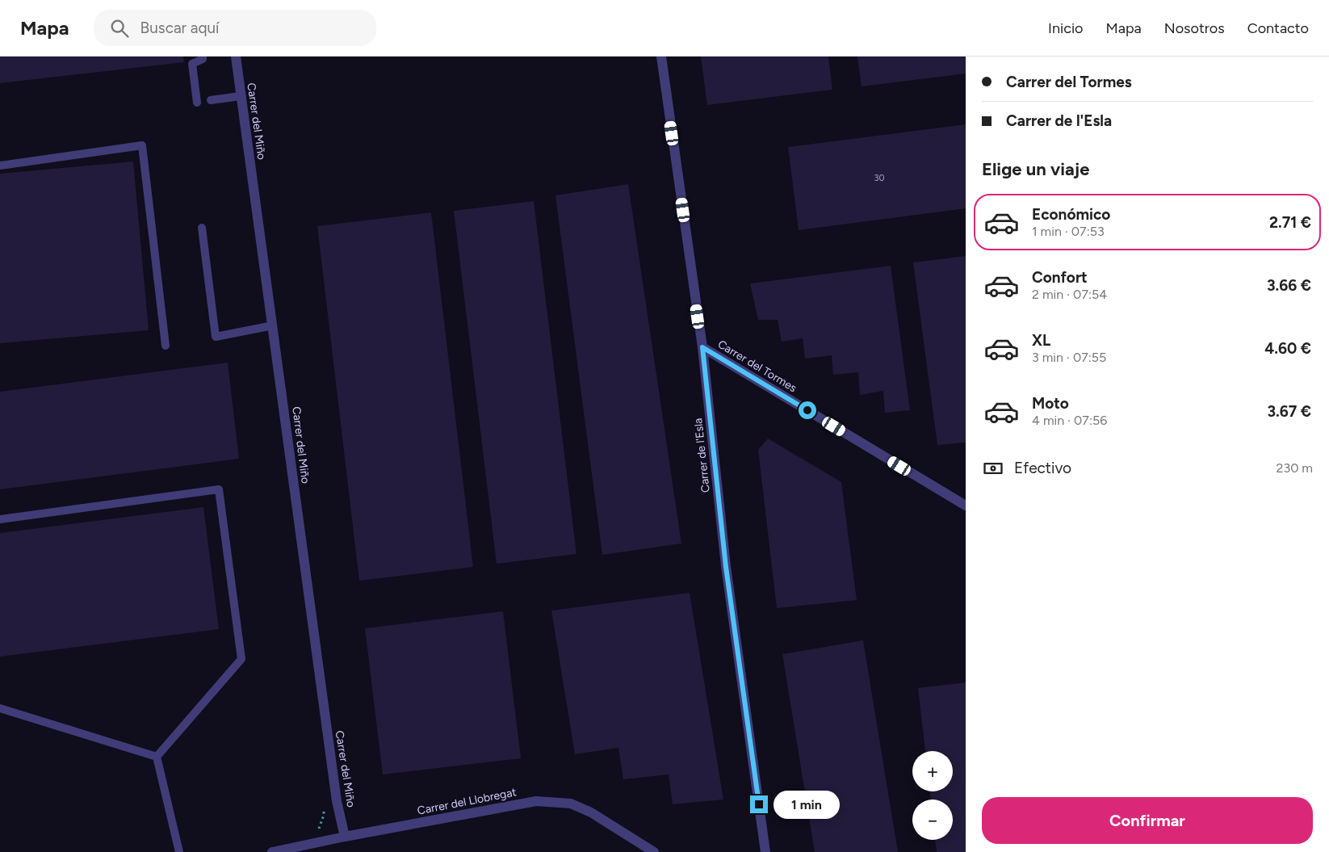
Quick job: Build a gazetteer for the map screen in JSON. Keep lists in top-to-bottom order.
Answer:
{
  "streets": {
    "street": [
      "Carrer del Miño",
      "Carrer del Tormes",
      "Carrer de l'Esla",
      "Carrer del Llobregat"
    ]
  },
  "crossings": [
    ["Carrer del Miño", "Carrer del Llobregat"],
    ["Carrer del Tormes", "Carrer de l'Esla"]
  ],
  "house_numbers": ["30"],
  "page": {
    "header": "Mapa",
    "search": "Buscar aquí",
    "nav": [
      "Inicio",
      "Mapa",
      "Nosotros",
      "Contacto"
    ],
    "banner": ["Carrer del Tormes", "Carrer de l'Esla"],
    "heading": "Elige un viaje",
    "list": [
      {
        "name": "Económico",
        "note": "1 min · 07:53",
        "value": "2.71 €"
      },
      {
        "name": "Confort",
        "note": "2 min · 07:54",
        "value": "3.66 €"
      },
      {
        "name": "XL",
        "note": "3 min · 07:55",
        "value": "4.60 €"
      },
      {
        "name": "Moto",
        "note": "4 min · 07:56",
        "value": "3.67 €"
      }
    ],
    "pay": ["Efectivo", "230 m"],
    "map_buttons": ["+", "−"],
    "buttons": "Confirmar",
    "bubble": "1 min"
  }
}
